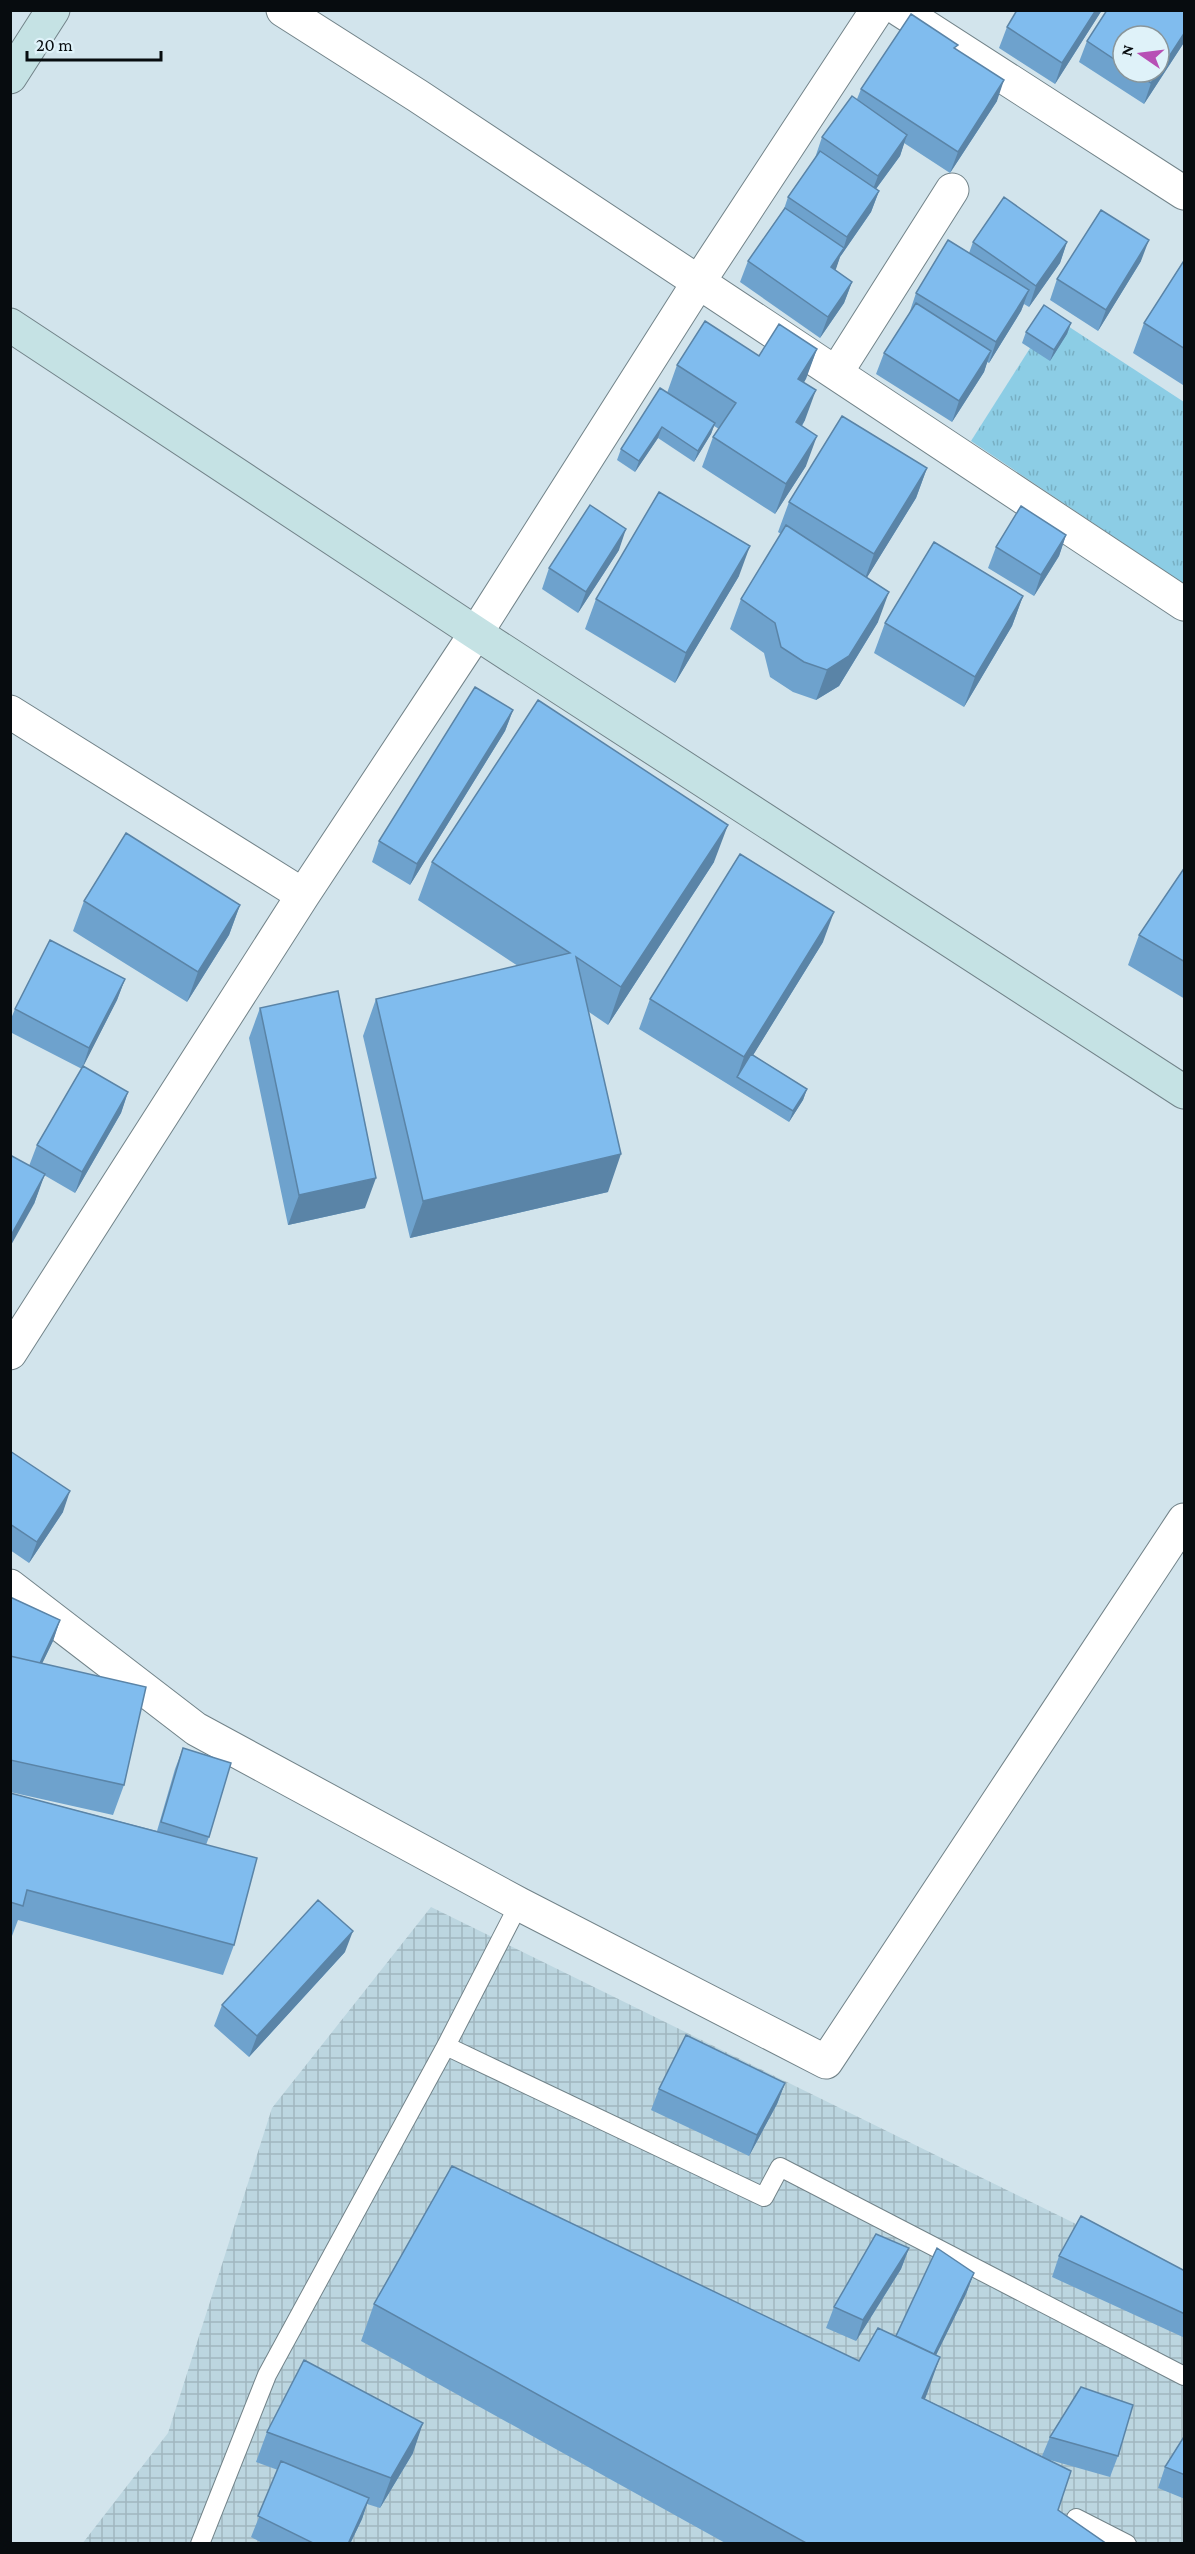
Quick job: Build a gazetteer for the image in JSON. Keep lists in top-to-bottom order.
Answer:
{
  "scale_bar": "20 m",
  "north": "left"
}
